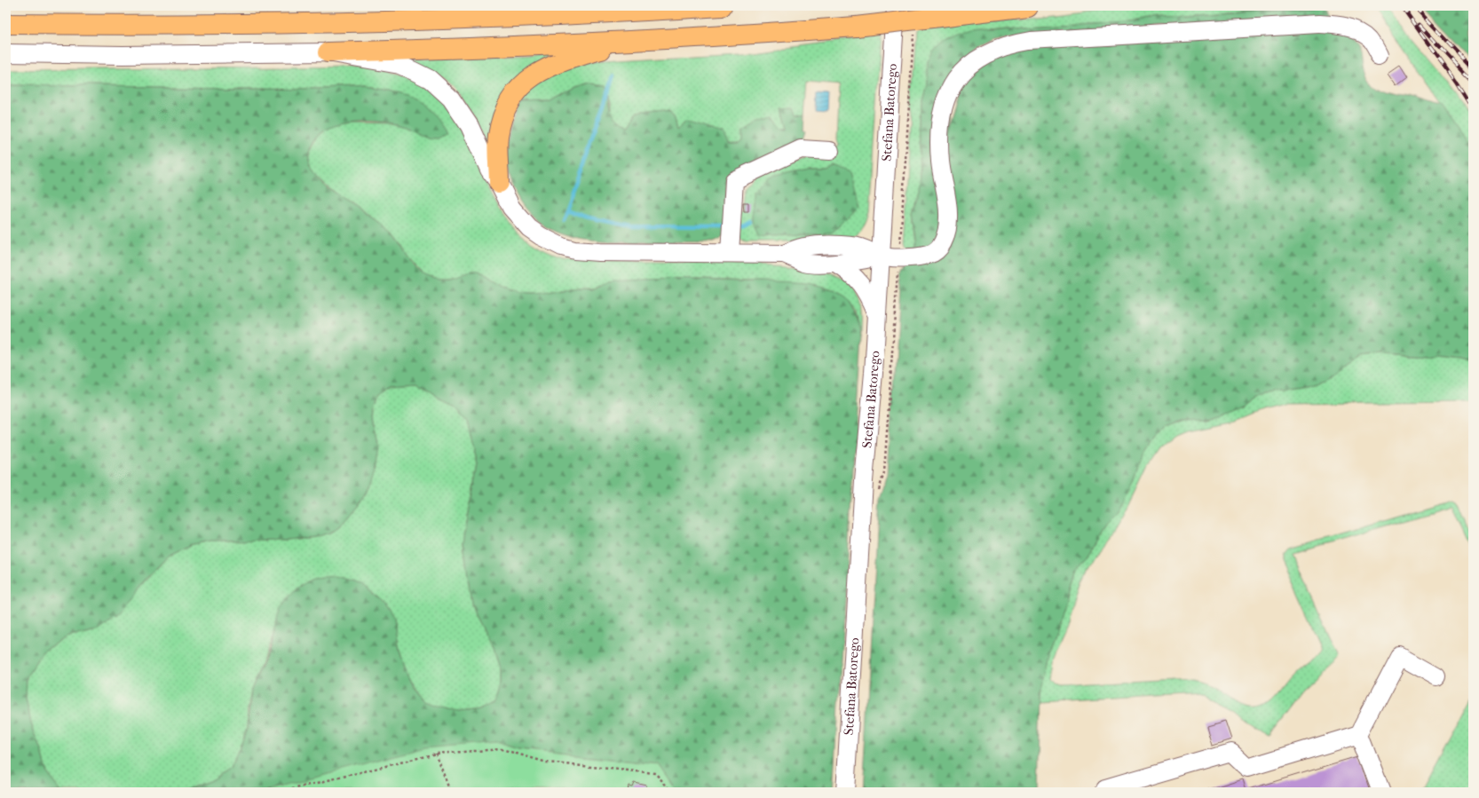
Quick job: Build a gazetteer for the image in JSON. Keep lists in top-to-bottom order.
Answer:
{
  "streets": {
    "street": ["Stefana Batorego"]
  }
}
